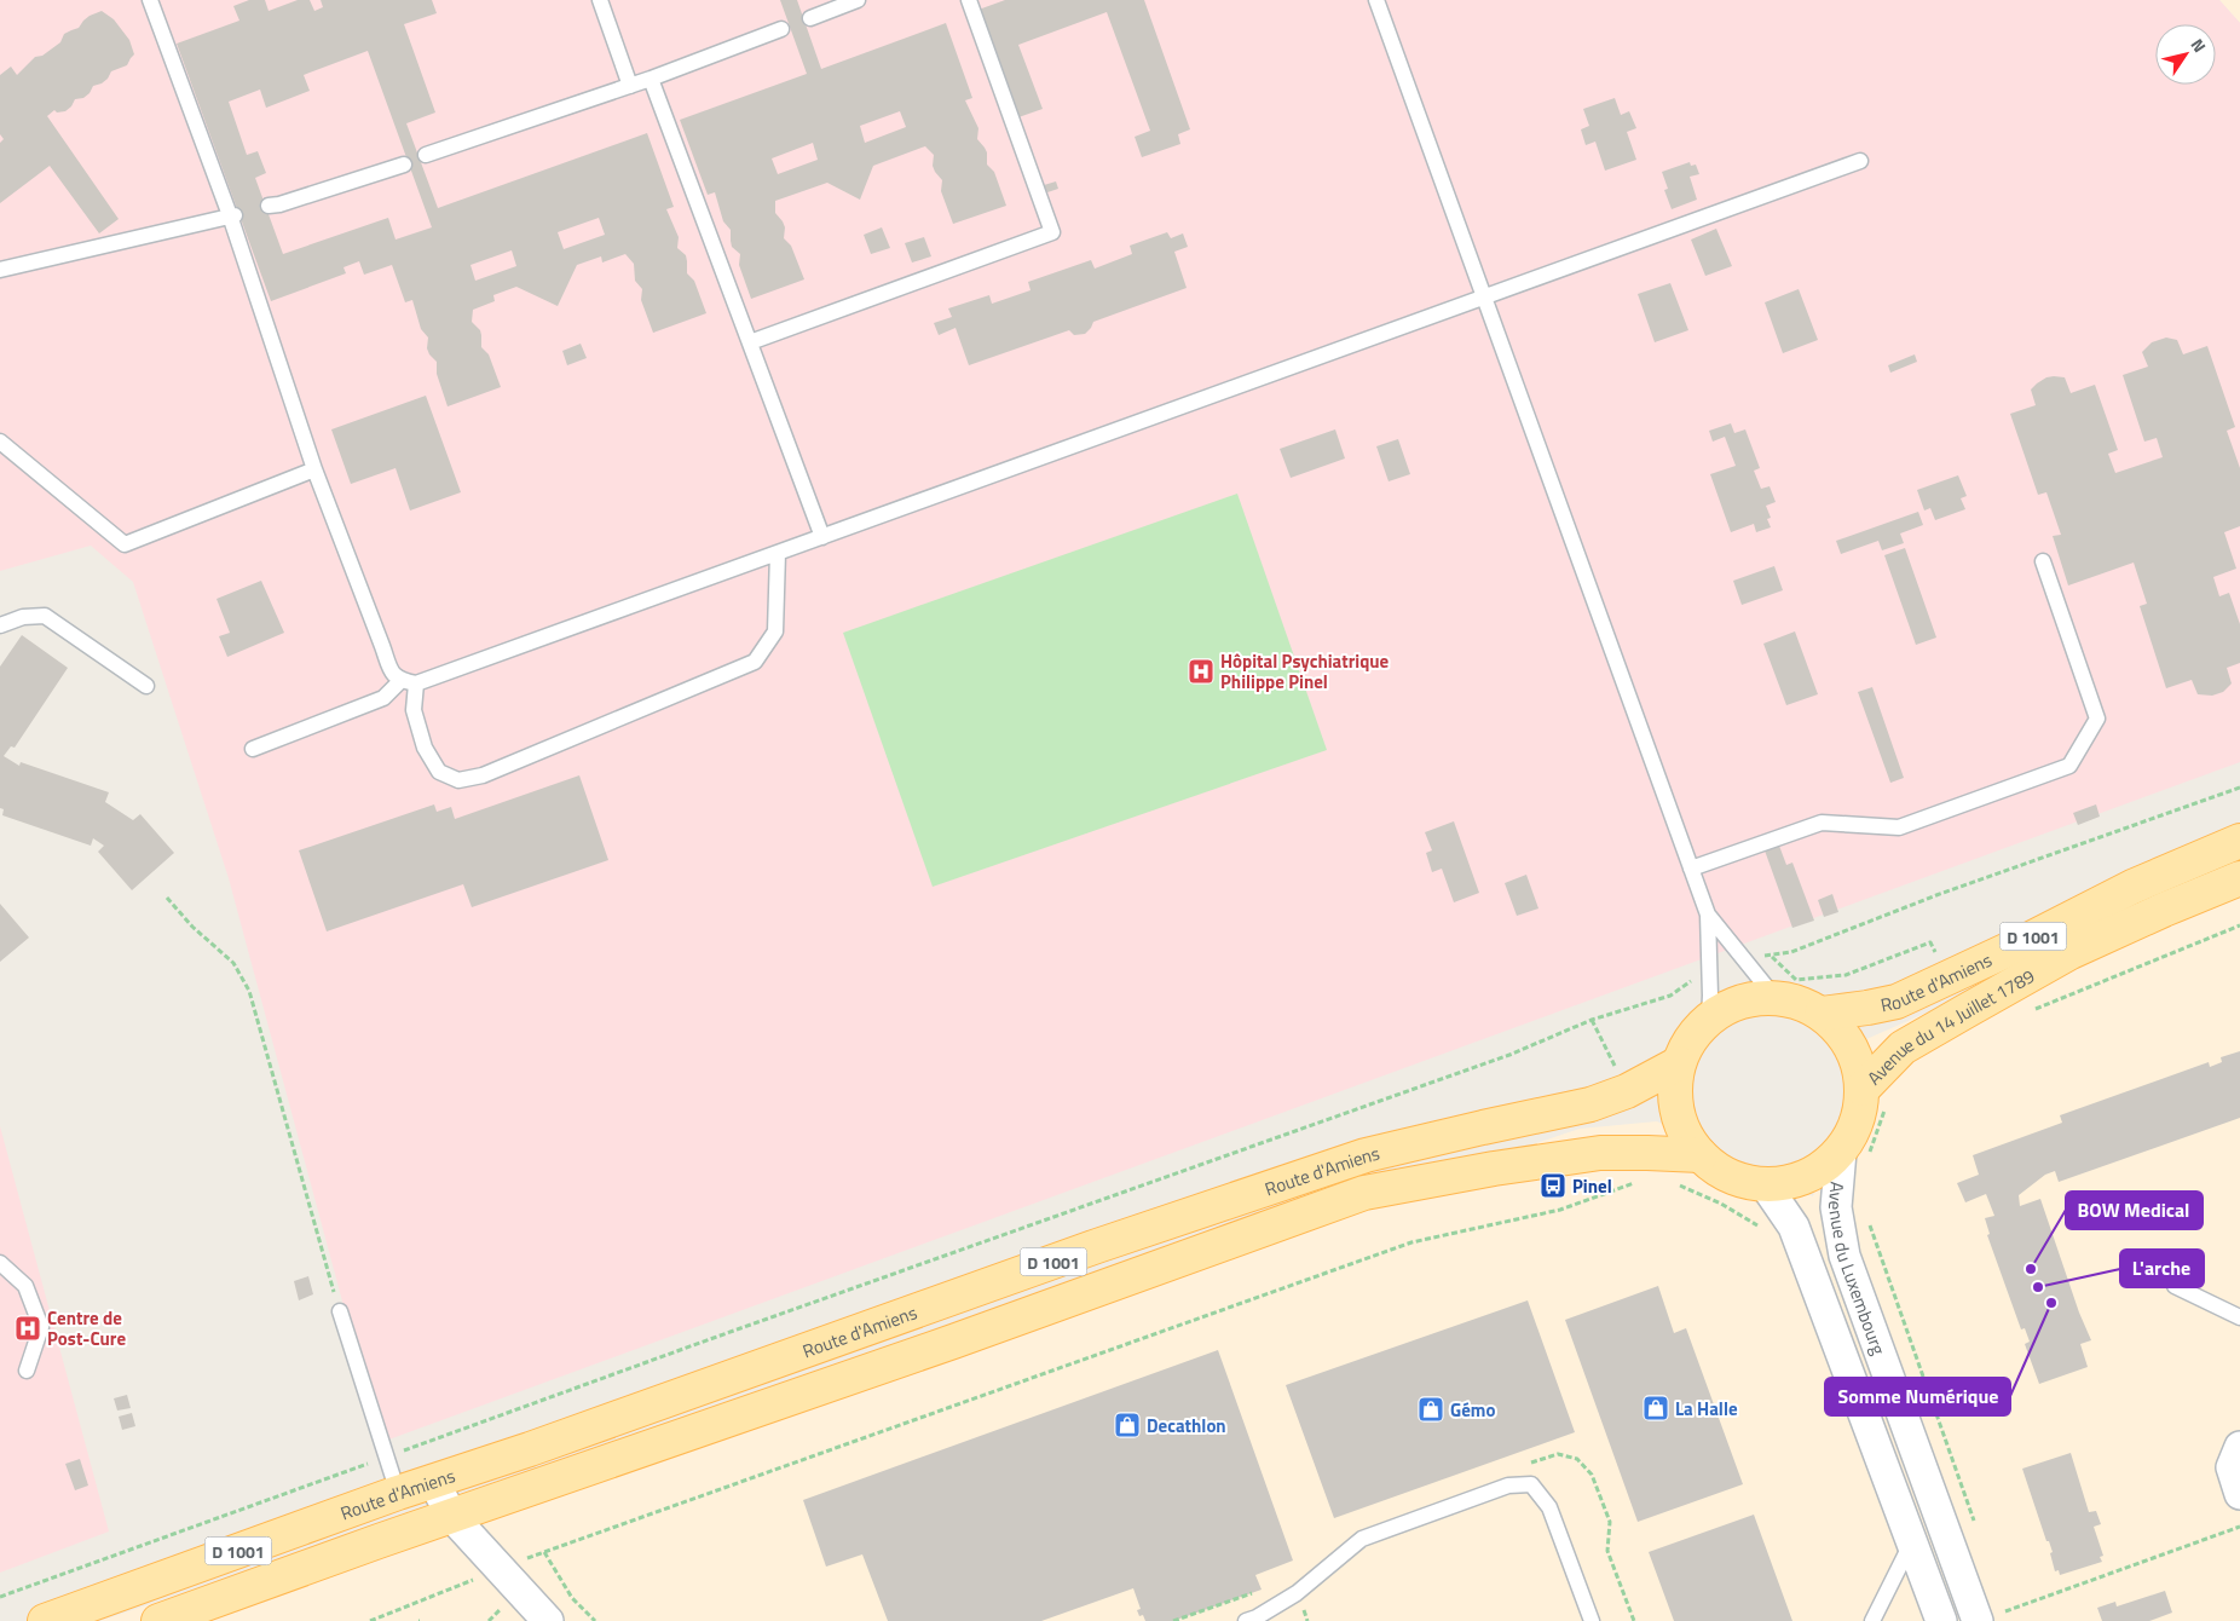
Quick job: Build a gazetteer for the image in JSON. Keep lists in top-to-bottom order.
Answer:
{
  "streets": {
    "main road": ["D 1001", "Route d'Amiens", "Avenue du 14 Juillet 1789"],
    "street": ["Avenue du Luxembourg"]
  },
  "crossings": [
    ["Route d'Amiens", "Avenue du 14 Juillet 1789"],
    ["Route d'Amiens", "Avenue du Luxembourg"],
    ["Avenue du 14 Juillet 1789", "Avenue du Luxembourg"]
  ],
  "places": {
    "hospital": ["Hôpital Psychiatrique Philippe Pinel", "Centre de Post-Cure"],
    "bus stop": ["Pinel"],
    "other": ["BOW Medical", "L'arche", "Somme Numérique"],
    "shop": ["La Halle", "Gémo", "Decathlon"]
  },
  "north": "top right"
}
